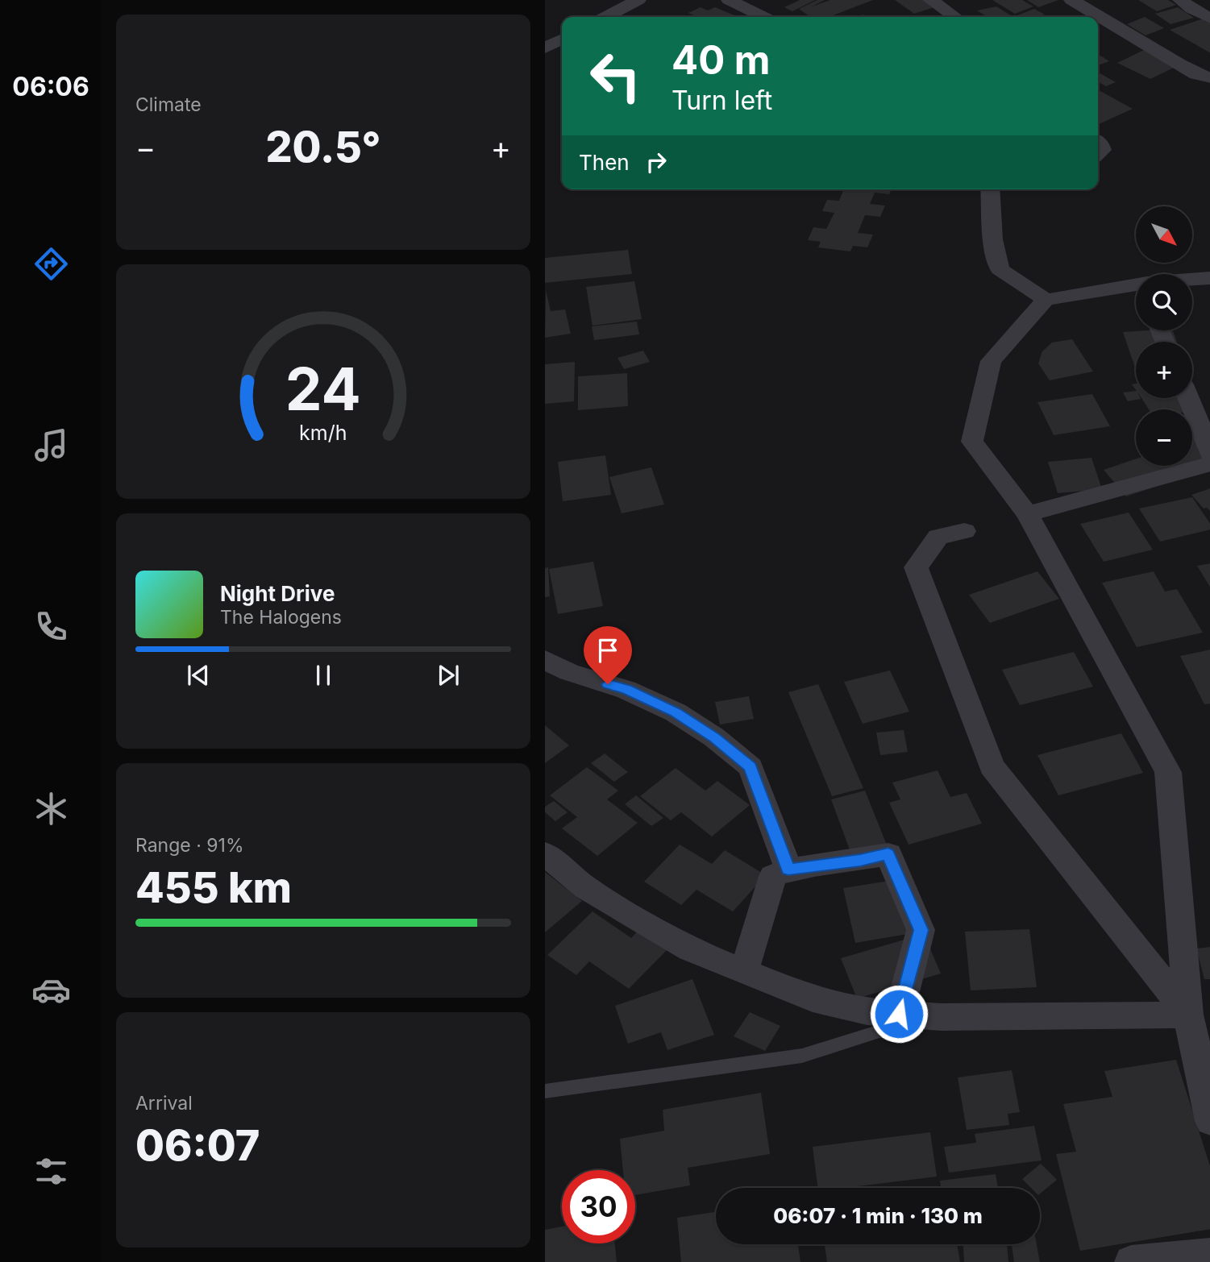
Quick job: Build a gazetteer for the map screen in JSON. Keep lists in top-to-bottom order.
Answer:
{
  "north": "bottom right",
  "page": {
    "tabs": "06:06",
    "tile": [
      "Climate",
      ["Range · 91%", "455 km"],
      ["Arrival", "06:07"]
    ],
    "turn": ["40 m", "Turn left"],
    "heat": ["−", "20.5°", "+"],
    "then": "Then",
    "map_buttons": ["+", "−"],
    "song": ["Night Drive", "The Halogens"],
    "limit": "30",
    "trip": "06:07 · 1 min · 130 m",
    "gauge": ["24", "km/h"]
  }
}
